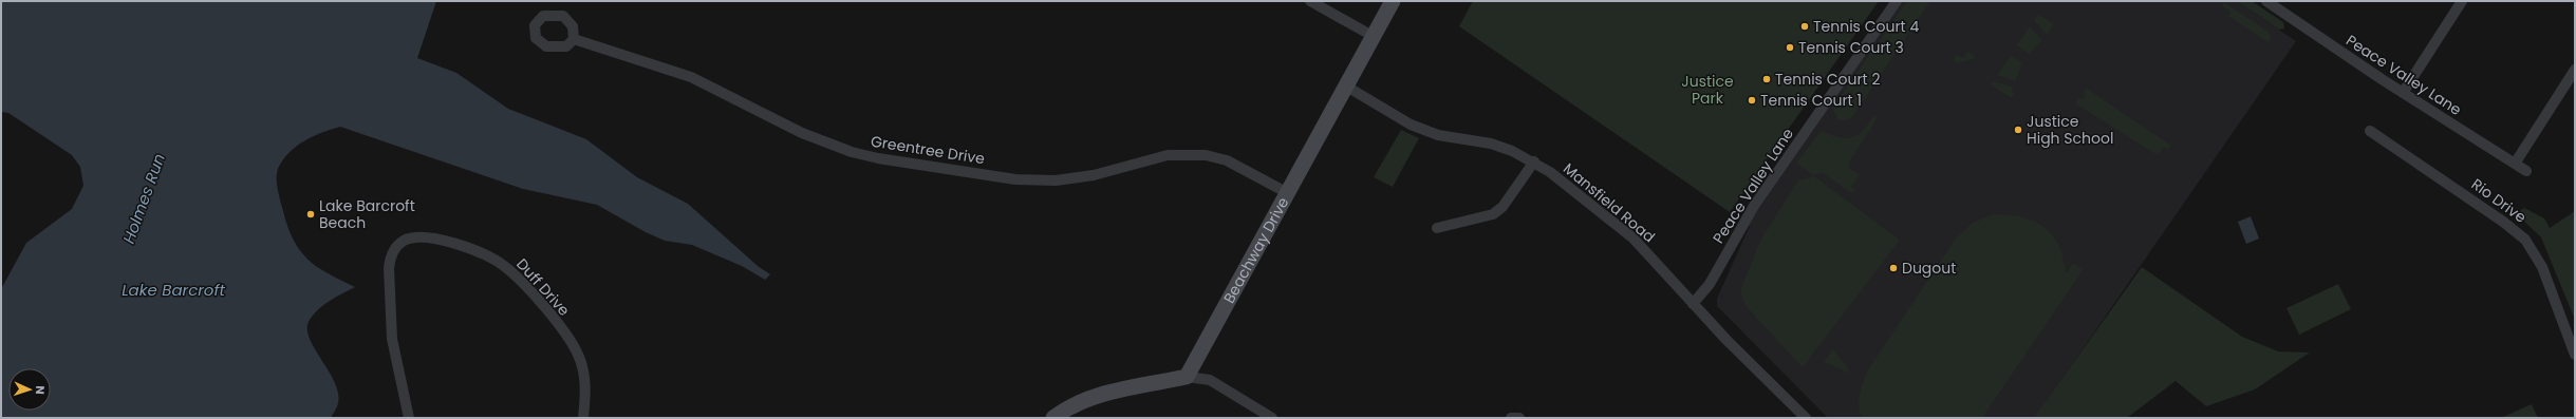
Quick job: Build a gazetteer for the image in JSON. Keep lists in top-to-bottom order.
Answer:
{
  "streets": {
    "street": [
      "Peace Valley Lane",
      "Greentree Drive",
      "Rio Drive",
      "Mansfield Road",
      "Beachway Drive",
      "Duff Drive"
    ]
  },
  "crossings": [
    ["Peace Valley Lane", "Mansfield Road"],
    ["Greentree Drive", "Beachway Drive"],
    ["Mansfield Road", "Beachway Drive"]
  ],
  "water": ["Holmes Run", "Lake Barcroft"],
  "parks": ["Justice Park"],
  "places": [
    "Tennis Court 4",
    "Tennis Court 3",
    "Tennis Court 2",
    "Tennis Court 1",
    "Justice High School",
    "Lake Barcroft Beach",
    "Dugout"
  ],
  "north": "right"
}
